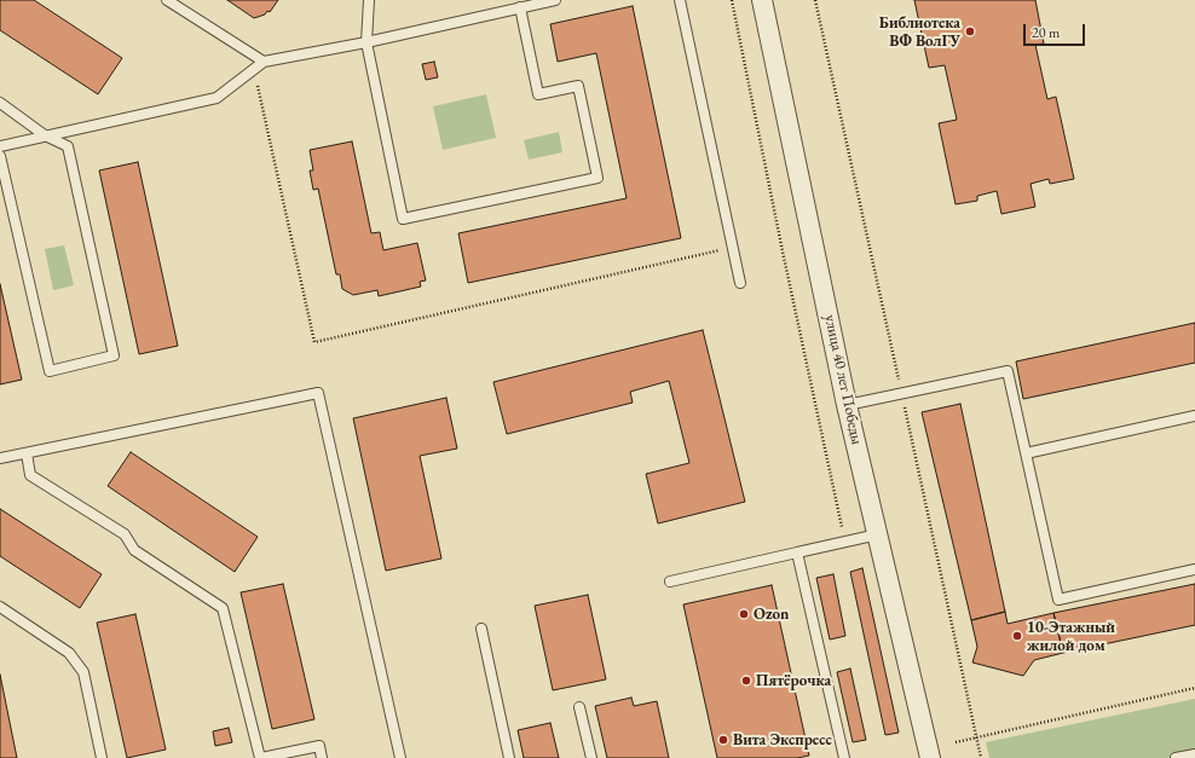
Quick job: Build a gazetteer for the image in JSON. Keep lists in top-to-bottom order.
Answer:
{
  "streets": {
    "street": ["улица 40 лет Победы"]
  },
  "places": [
    "Библиотека ВФ ВолГУ",
    "Ozon",
    "10-Этажный жилой дом",
    "Пятёрочка",
    "Вита Экспресс"
  ],
  "scale_bar": "20 m"
}
